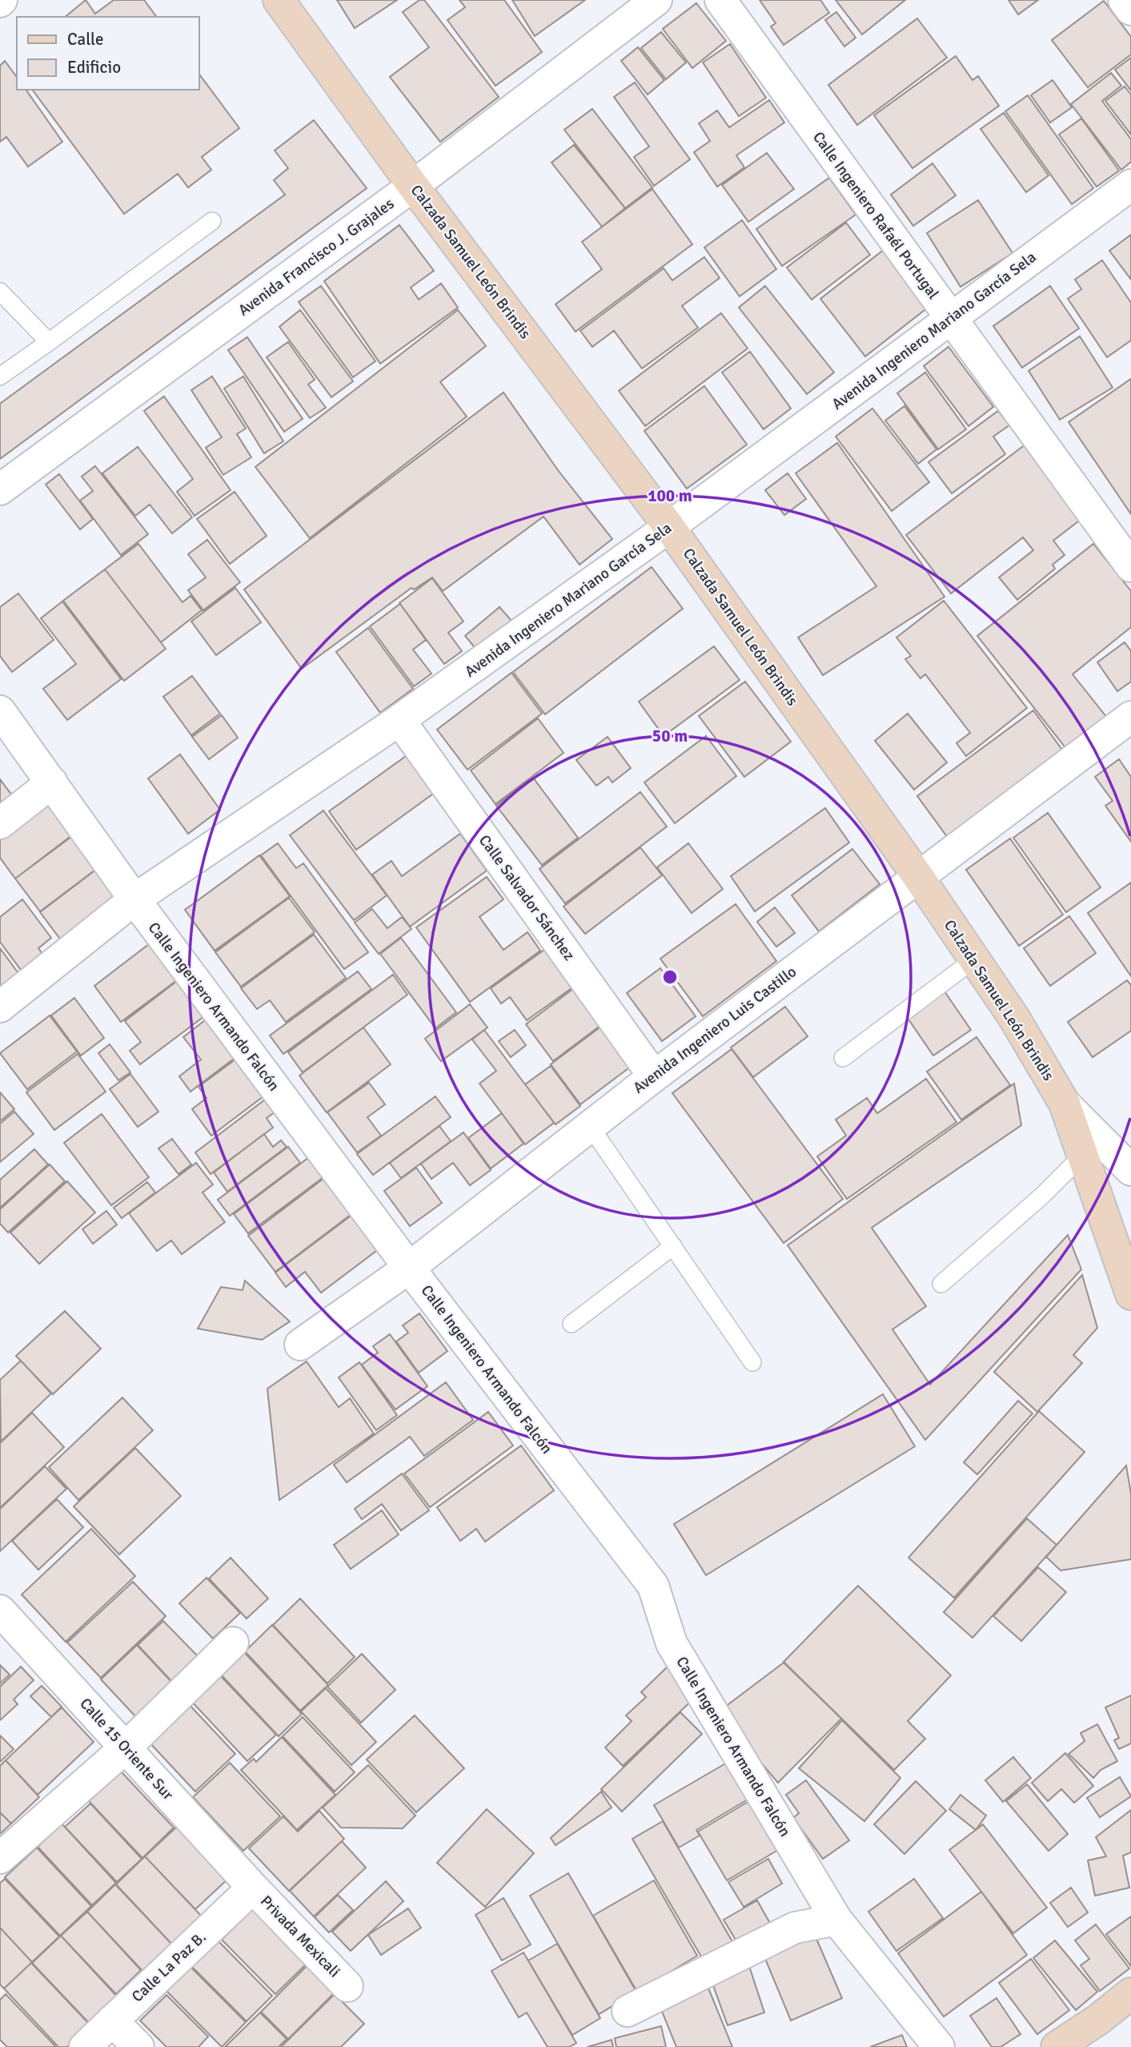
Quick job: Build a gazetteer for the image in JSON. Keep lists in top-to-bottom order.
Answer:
{
  "streets": {
    "street": [
      "Calle Ingeniero Rafaél Portugal",
      "Avenida Francisco J. Grajales",
      "Calzada Samuel León Brindis",
      "Avenida Ingeniero Mariano García Sela",
      "Calle Salvador Sánchez",
      "Calle Ingeniero Armando Falcón",
      "Avenida Ingeniero Luis Castillo",
      "Calle 15 Oriente Sur",
      "Privada Mexicali",
      "Calle La Paz B."
    ]
  },
  "crossings": [
    ["Calle Ingeniero Rafaél Portugal", "Avenida Ingeniero Mariano García Sela"],
    ["Avenida Francisco J. Grajales", "Calzada Samuel León Brindis"],
    ["Calzada Samuel León Brindis", "Avenida Ingeniero Mariano García Sela"],
    ["Calzada Samuel León Brindis", "Avenida Ingeniero Luis Castillo"],
    ["Avenida Ingeniero Mariano García Sela", "Calle Salvador Sánchez"],
    ["Avenida Ingeniero Mariano García Sela", "Calle Ingeniero Armando Falcón"],
    ["Calle Salvador Sánchez", "Avenida Ingeniero Luis Castillo"],
    ["Calle Ingeniero Armando Falcón", "Avenida Ingeniero Luis Castillo"],
    ["Calle 15 Oriente Sur", "Privada Mexicali"],
    ["Calle 15 Oriente Sur", "Calle La Paz B."],
    ["Privada Mexicali", "Calle La Paz B."]
  ],
  "legend": ["Calle", "Edificio"],
  "rings": ["100 m", "50 m"]
}
